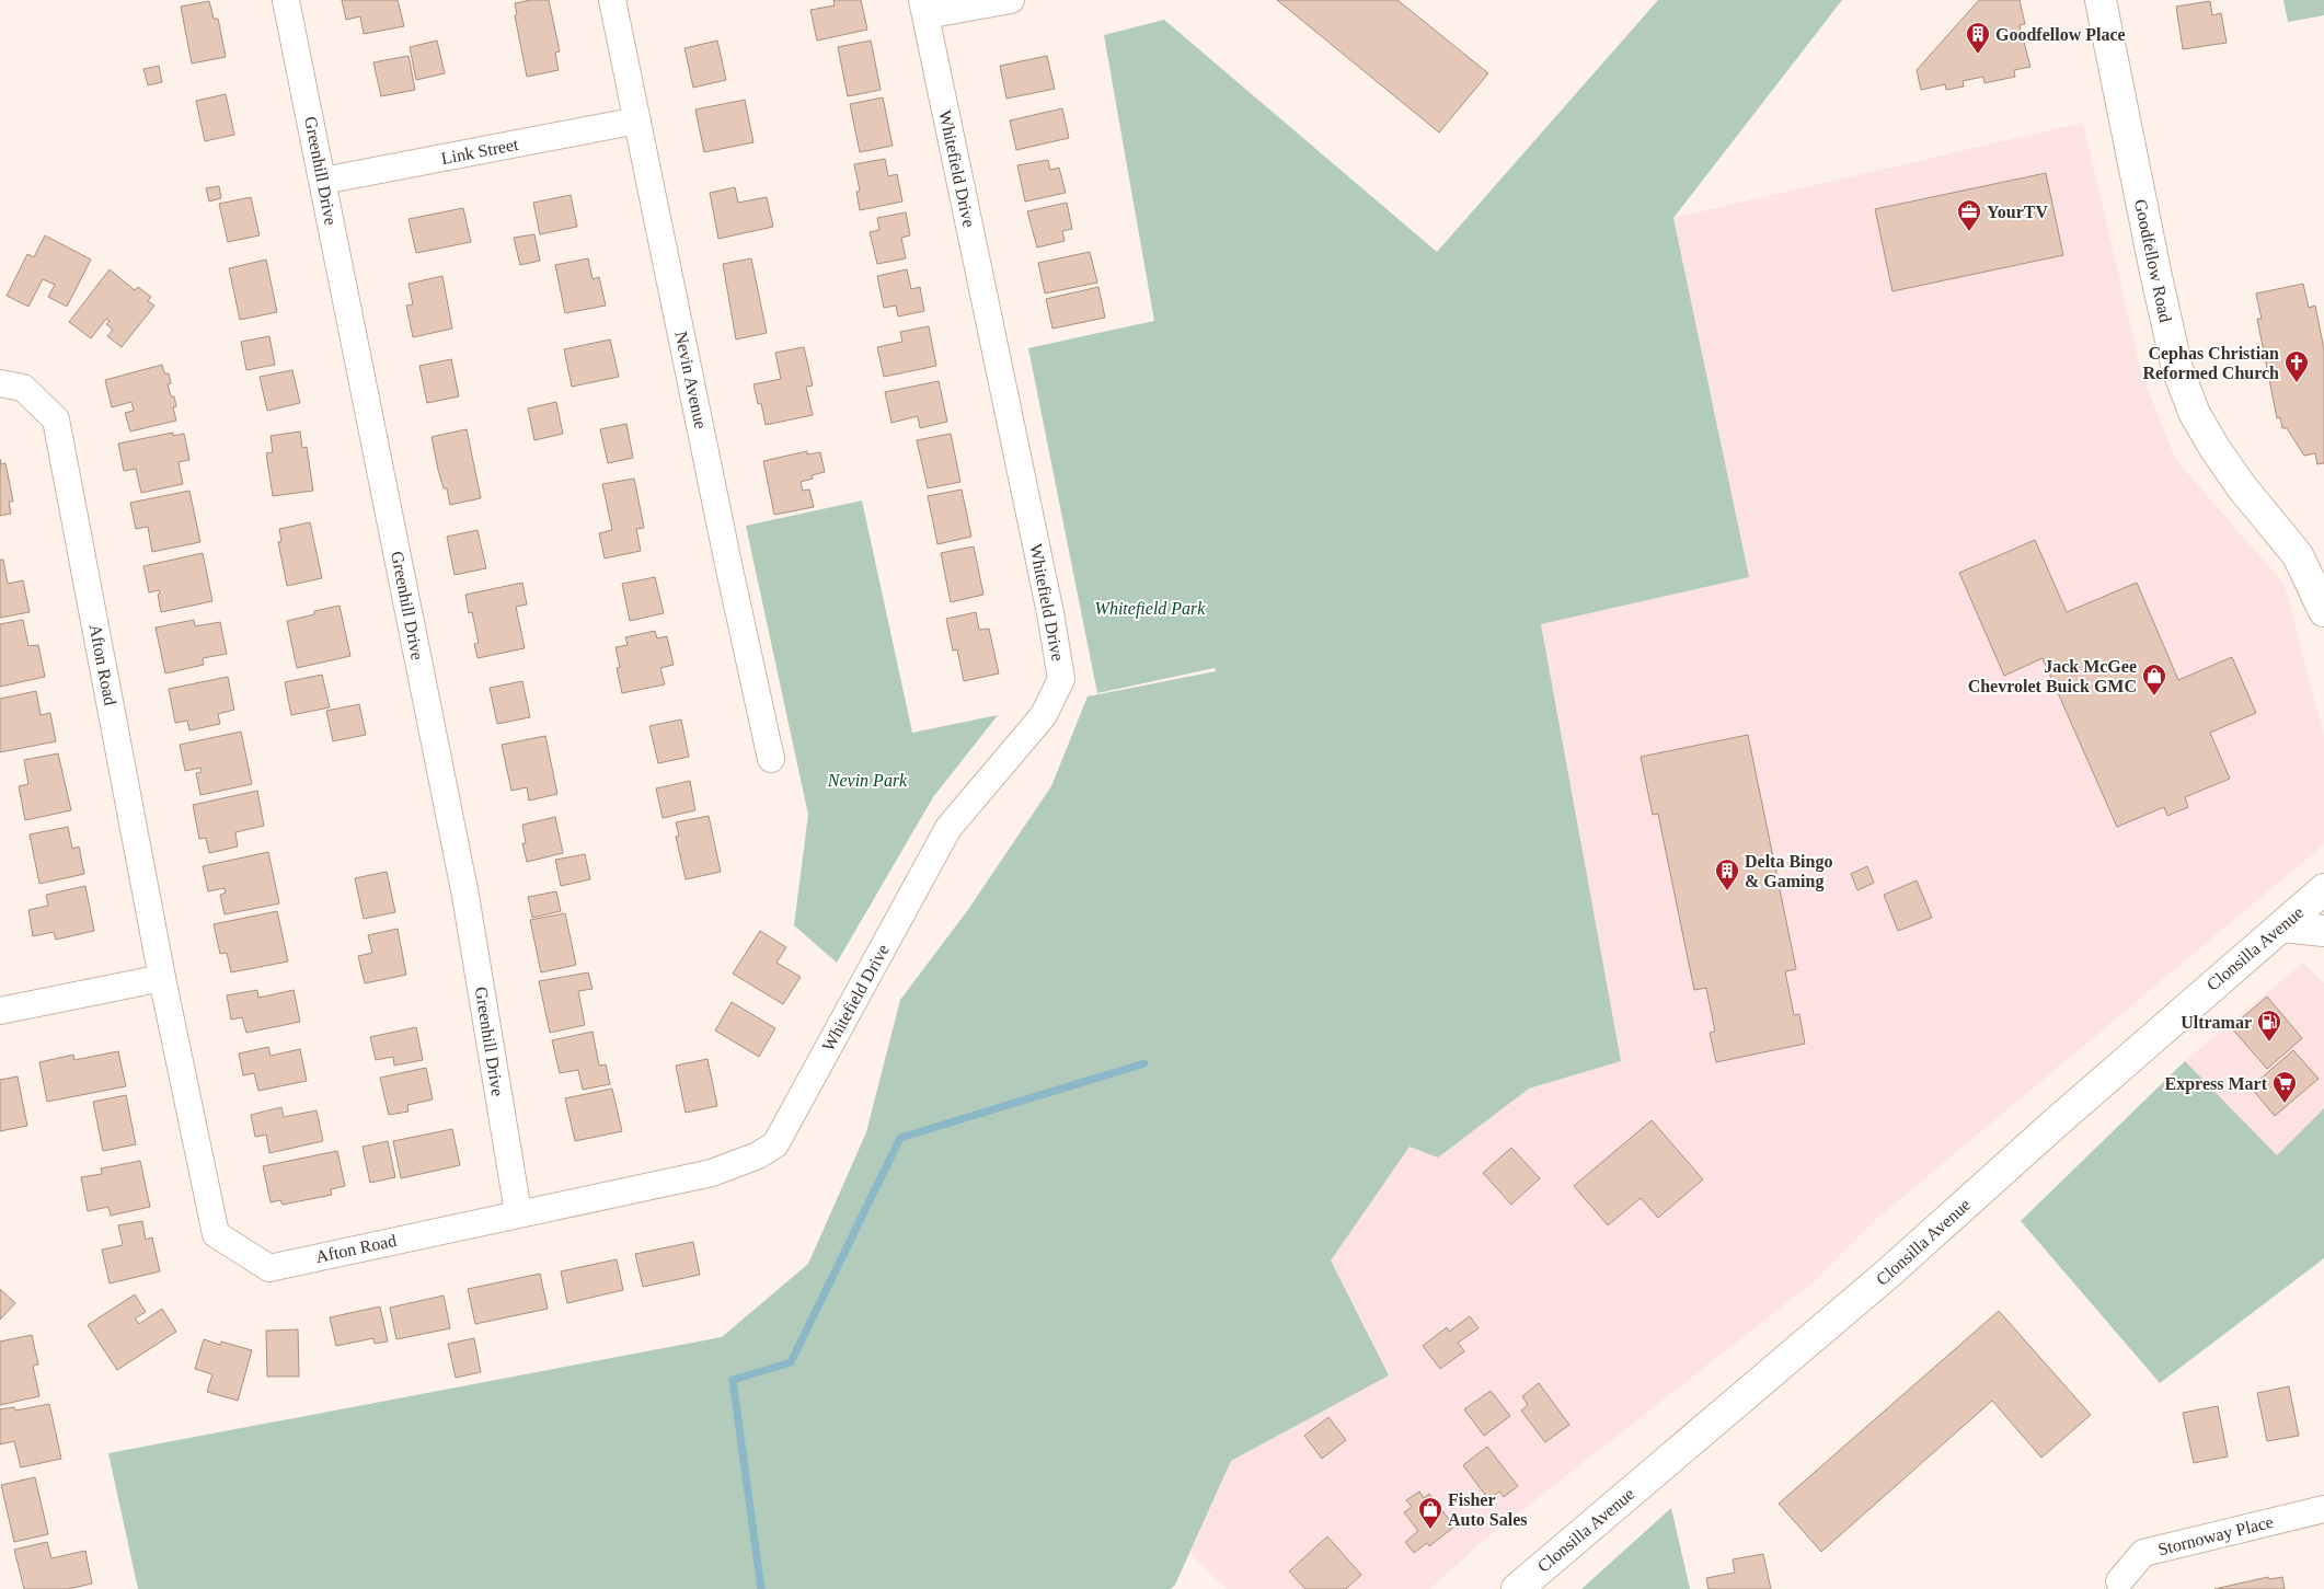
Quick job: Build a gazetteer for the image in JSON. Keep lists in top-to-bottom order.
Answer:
{
  "streets": {
    "main road": ["Goodfellow Road", "Clonsilla Avenue"],
    "street": [
      "Link Street",
      "Whitefield Drive",
      "Greenhill Drive",
      "Nevin Avenue",
      "Afton Road",
      "Stornoway Place"
    ]
  },
  "crossings": [
    ["Link Street", "Greenhill Drive"],
    ["Link Street", "Nevin Avenue"],
    ["Whitefield Drive", "Afton Road"],
    ["Greenhill Drive", "Afton Road"]
  ],
  "parks": ["Whitefield Park", "Nevin Park"],
  "places": {
    "building": ["Goodfellow Place", "Delta Bingo & Gaming"],
    "office": ["YourTV"],
    "church": ["Cephas Christian Reformed Church"],
    "shop": ["Jack McGee Chevrolet Buick GMC", "Fisher Auto Sales"],
    "fuel station": ["Ultramar"],
    "supermarket": ["Express Mart"]
  }
}
